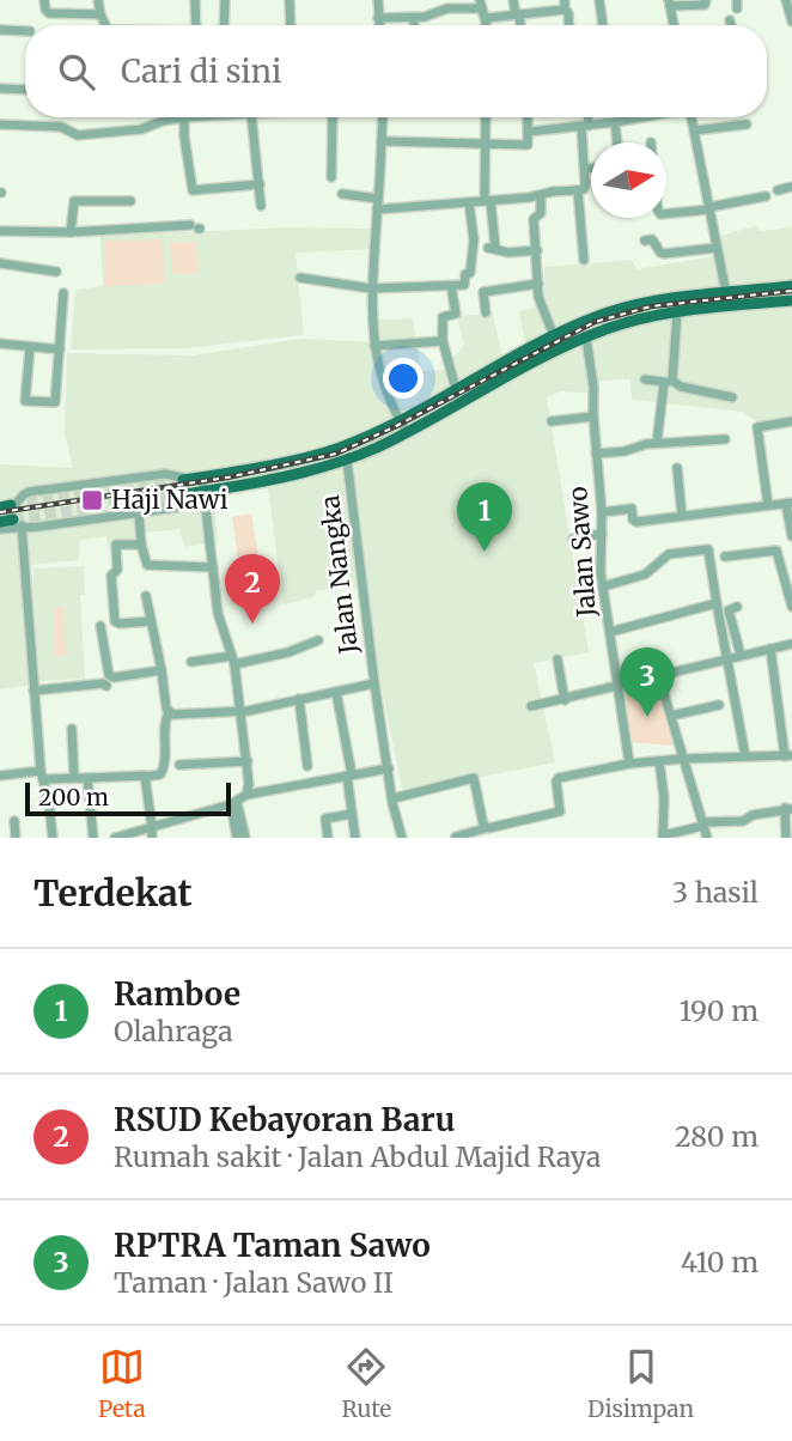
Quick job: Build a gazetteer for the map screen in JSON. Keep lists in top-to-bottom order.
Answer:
{
  "streets": {
    "street": ["Jalan Sawo", "Jalan Nangka"]
  },
  "places": {
    "transit": ["Haji Nawi"]
  },
  "scale_bar": "200 m",
  "north": "right",
  "page": {
    "search": "Cari di sini",
    "pins": ["1", "2", "3"],
    "scale": "200 m",
    "heading": ["Terdekat", "3 hasil"],
    "list": [
      {
        "mark": "1",
        "name": "Ramboe",
        "note": "Olahraga",
        "value": "190 m"
      },
      {
        "mark": "2",
        "name": "RSUD Kebayoran Baru",
        "note": "Rumah sakit · Jalan Abdul Majid Raya",
        "value": "280 m"
      },
      {
        "mark": "3",
        "name": "RPTRA Taman Sawo",
        "note": "Taman · Jalan Sawo II",
        "value": "410 m"
      }
    ],
    "nav": ["Peta", "Rute", "Disimpan"]
  }
}
